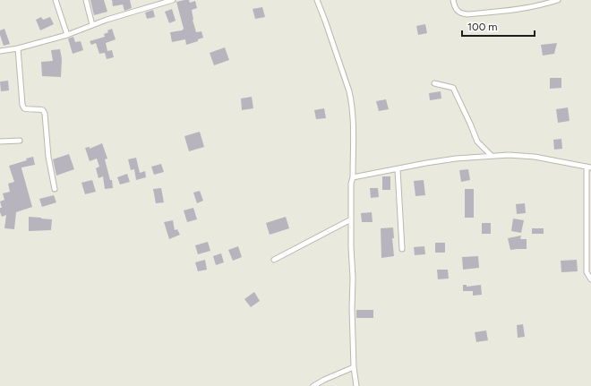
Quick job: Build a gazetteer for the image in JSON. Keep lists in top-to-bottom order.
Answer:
{
  "scale_bar": "100 m"
}
